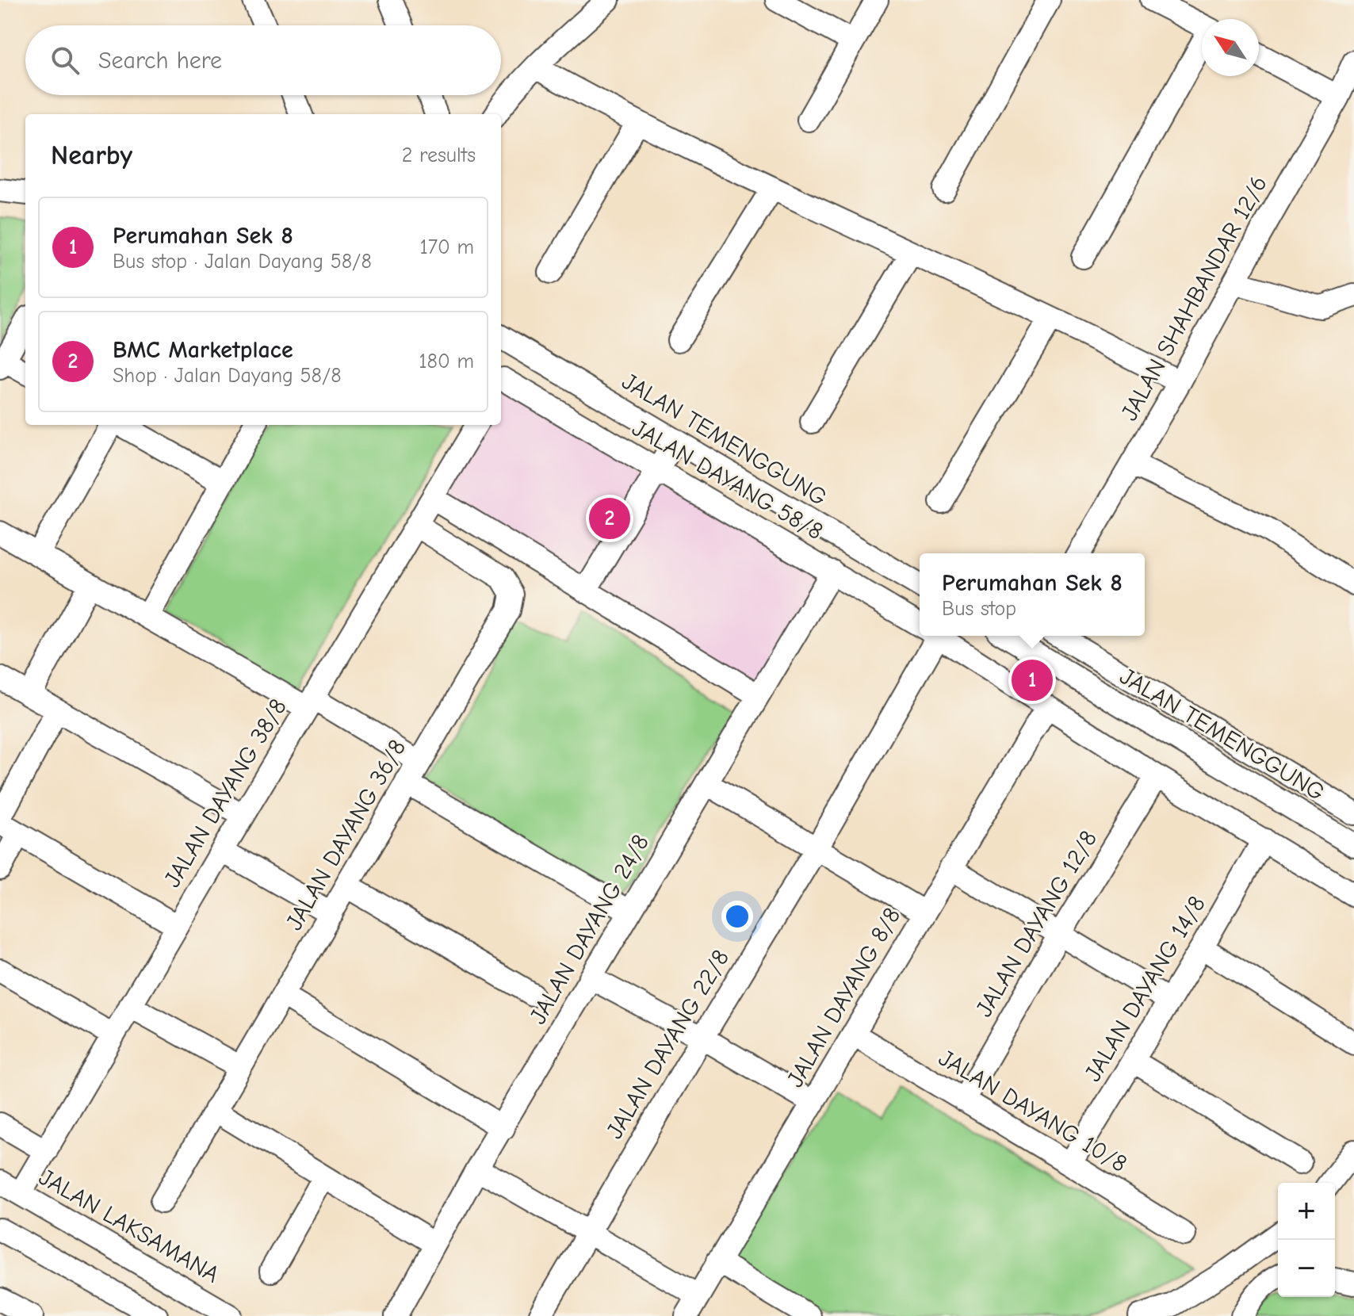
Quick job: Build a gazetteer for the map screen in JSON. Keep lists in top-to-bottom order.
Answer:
{
  "streets": {
    "street": [
      "JALAN SHAHBANDAR 12/6",
      "JALAN TEMENGGUNG",
      "JALAN DAYANG 58/8",
      "JALAN DAYANG 38/8",
      "JALAN DAYANG 36/8",
      "JALAN DAYANG 12/8",
      "JALAN DAYANG 24/8",
      "JALAN DAYANG 14/8",
      "JALAN DAYANG 8/8",
      "JALAN DAYANG 22/8",
      "JALAN DAYANG 10/8",
      "JALAN LAKSAMANA"
    ]
  },
  "crossings": [
    ["JALAN DAYANG 58/8", "JALAN DAYANG 12/8"],
    ["JALAN DAYANG 58/8", "JALAN DAYANG 24/8"],
    ["JALAN DAYANG 58/8", "JALAN DAYANG 14/8"],
    ["JALAN DAYANG 58/8", "JALAN DAYANG 8/8"],
    ["JALAN DAYANG 38/8", "JALAN DAYANG 36/8"],
    ["JALAN DAYANG 38/8", "JALAN LAKSAMANA"],
    ["JALAN DAYANG 12/8", "JALAN DAYANG 10/8"],
    ["JALAN DAYANG 14/8", "JALAN DAYANG 10/8"],
    ["JALAN DAYANG 8/8", "JALAN DAYANG 10/8"]
  ],
  "north": "top left",
  "page": {
    "search": "Search here",
    "heading": ["Nearby", "2 results"],
    "list": [
      {
        "mark": "1",
        "name": "Perumahan Sek 8",
        "note": "Bus stop · Jalan Dayang 58/8",
        "value": "170 m"
      },
      {
        "mark": "2",
        "name": "BMC Marketplace",
        "note": "Shop · Jalan Dayang 58/8",
        "value": "180 m"
      }
    ],
    "pins": ["2", "1"],
    "popup": ["Perumahan Sek 8", "Bus stop"],
    "map_buttons": ["+", "−"]
  }
}
